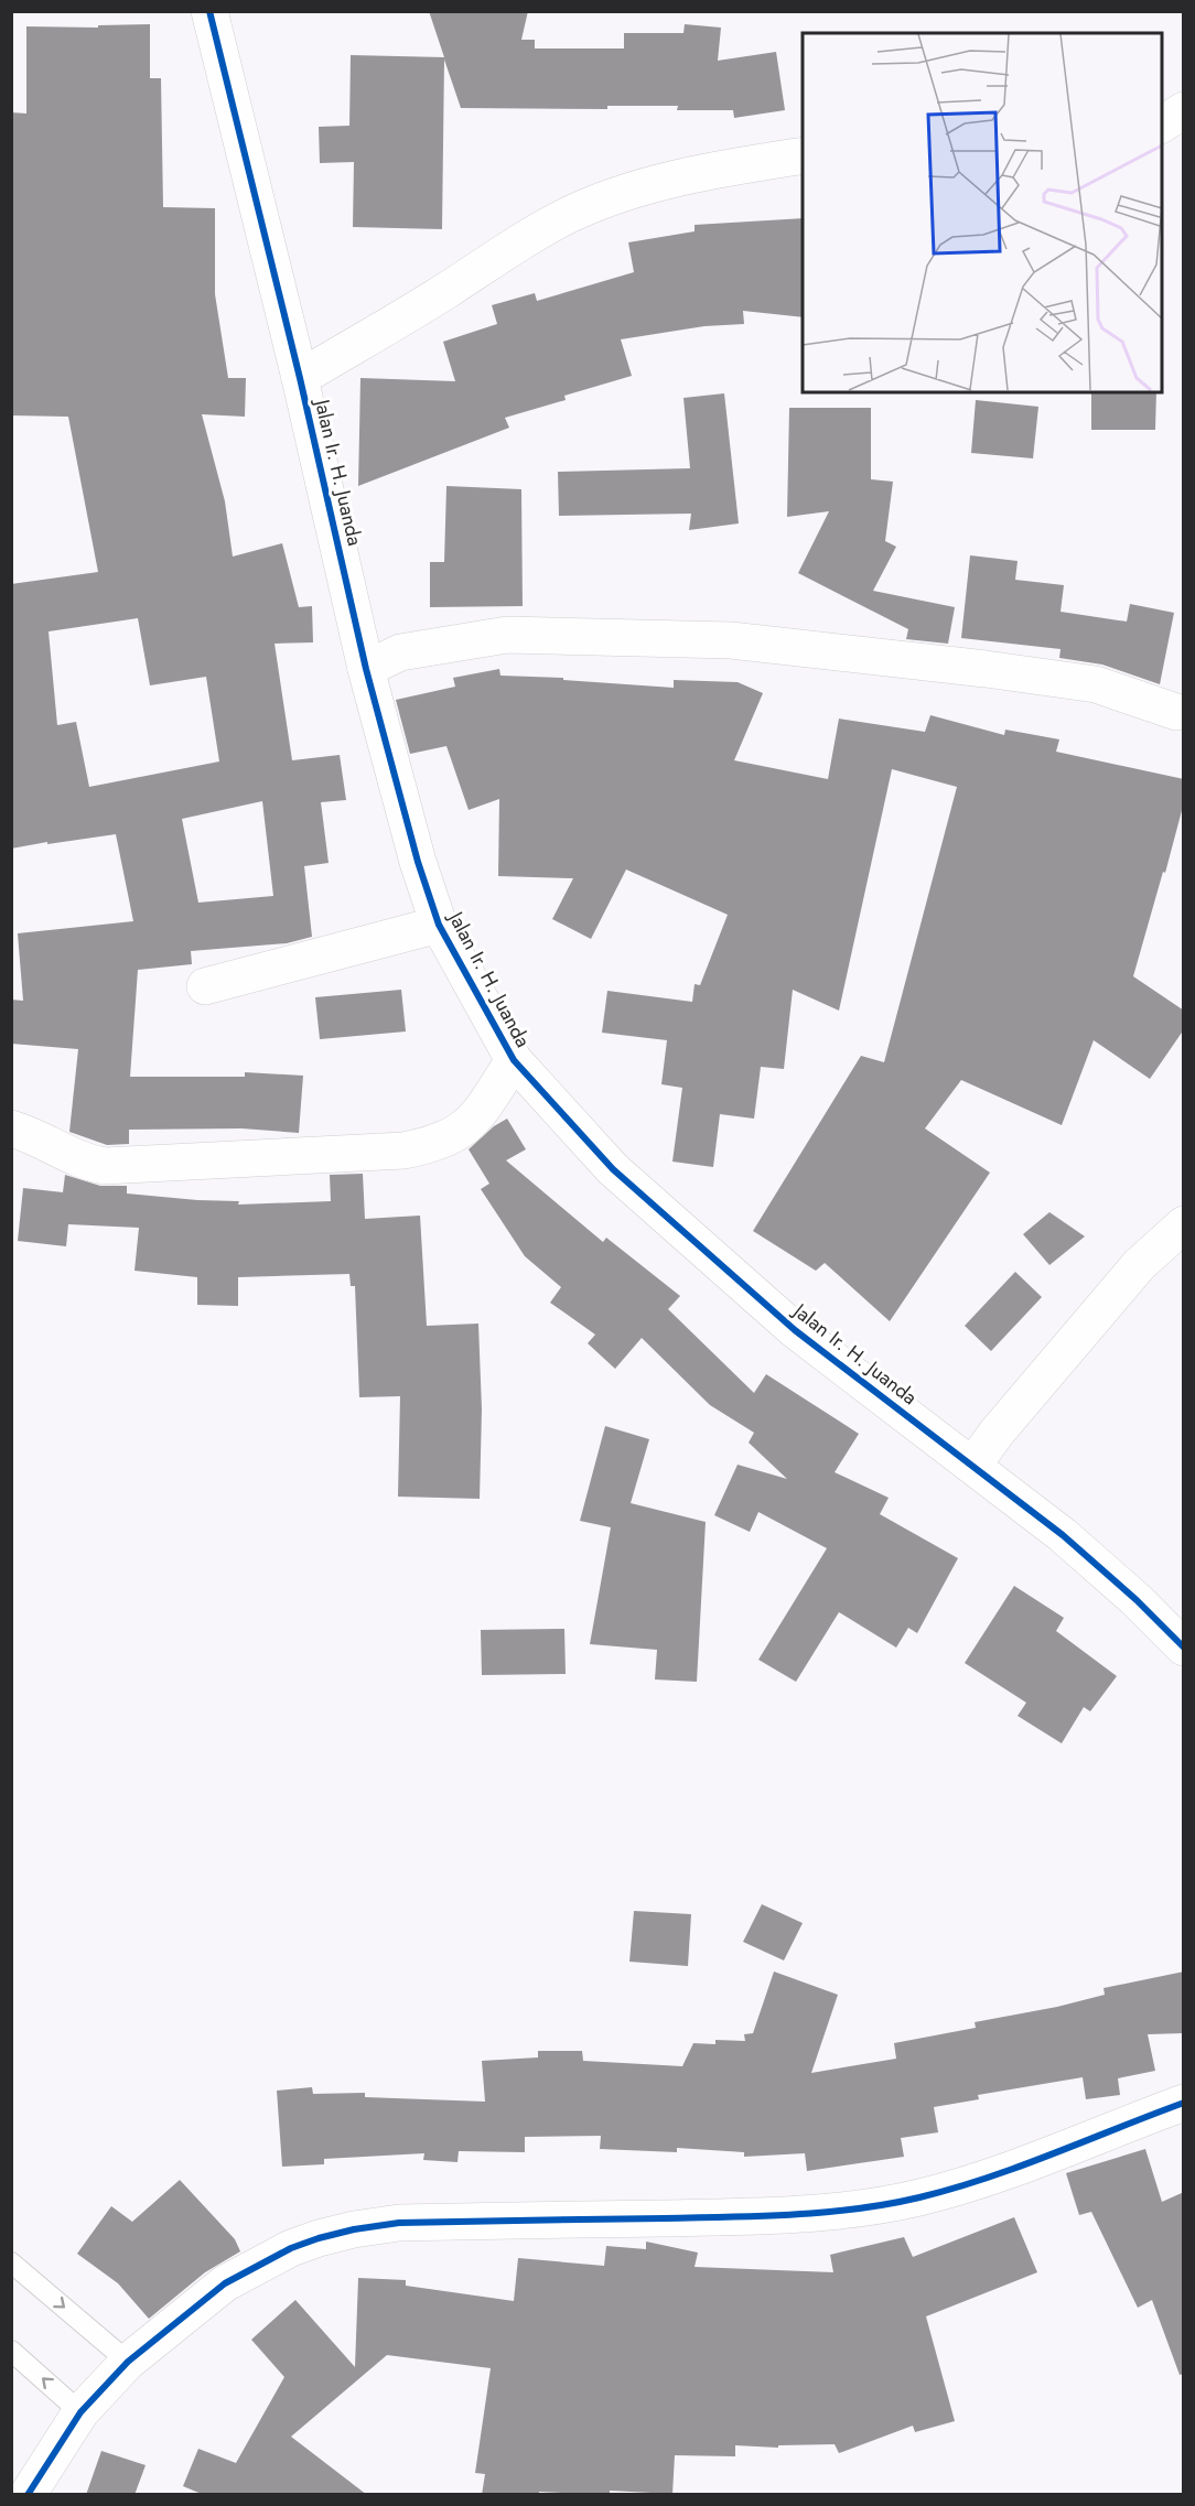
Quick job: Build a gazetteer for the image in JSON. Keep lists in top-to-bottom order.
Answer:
{
  "streets": {
    "street": ["Jalan Ir. H. Juanda"]
  }
}
